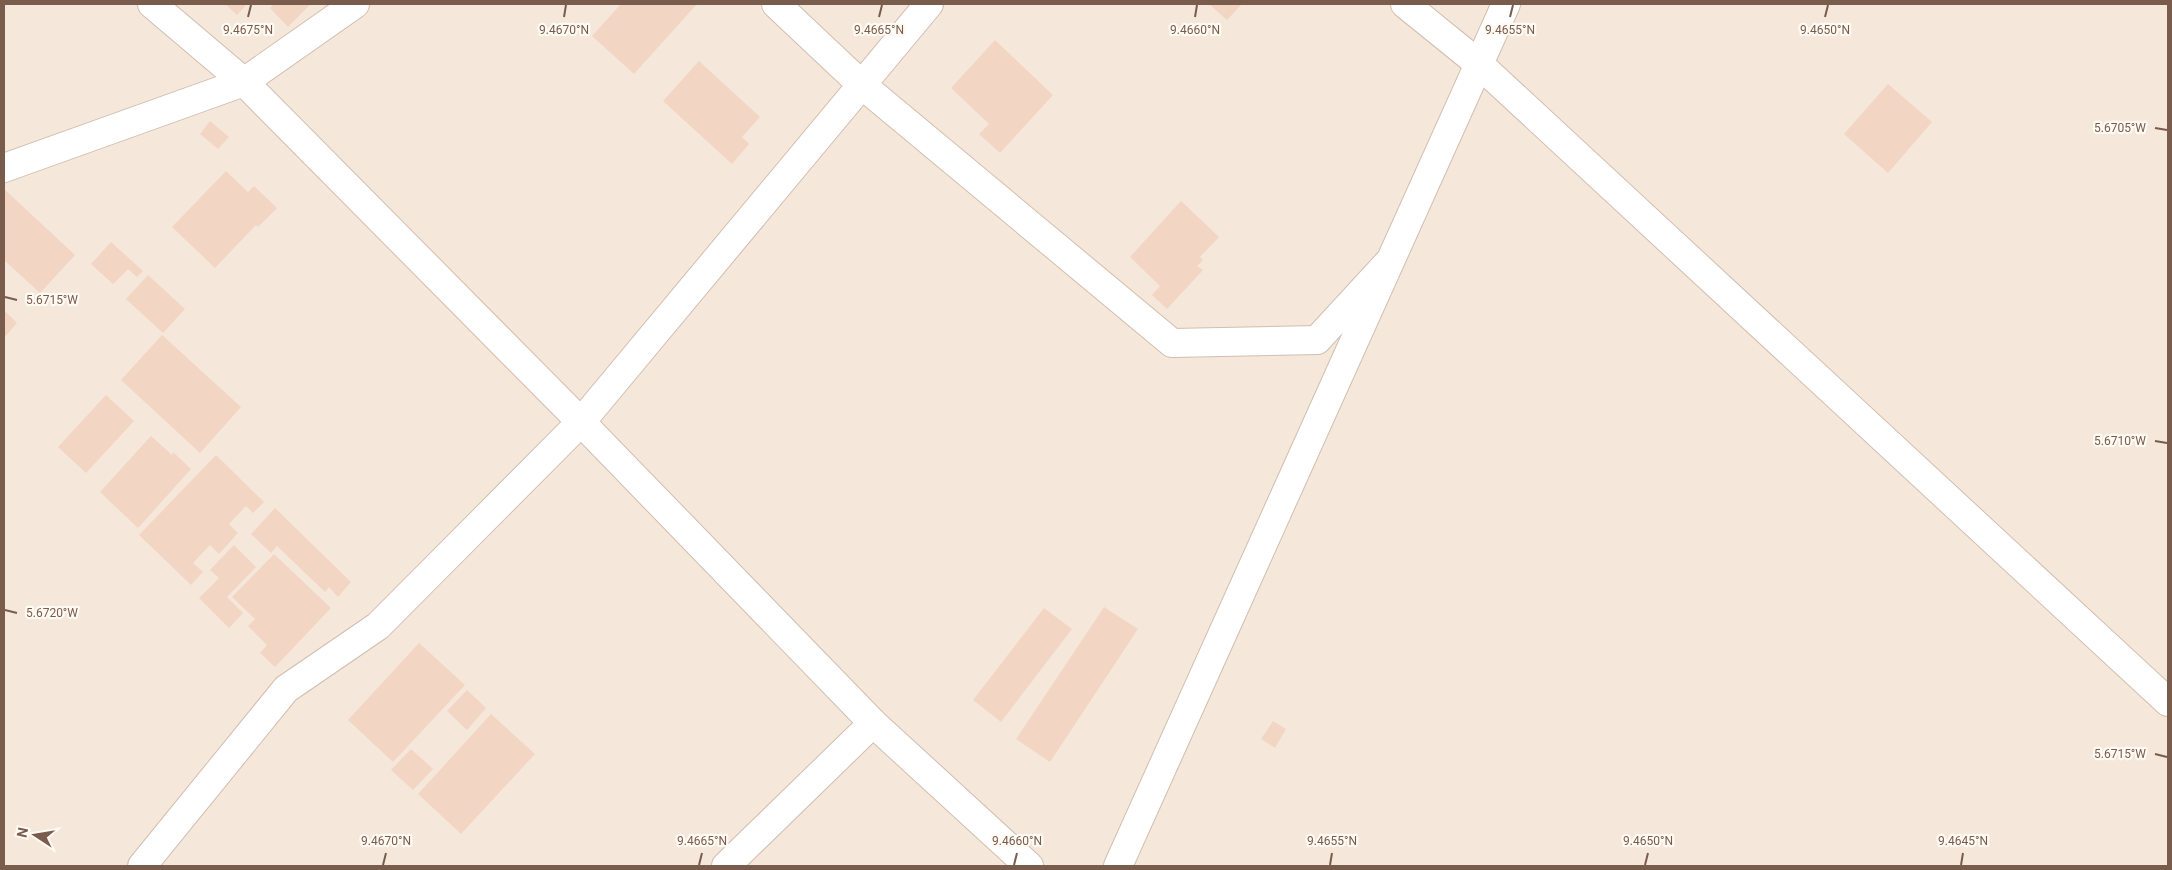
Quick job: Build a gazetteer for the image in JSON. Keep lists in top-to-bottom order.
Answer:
{
  "north": "left",
  "coordinates": [
    "9.4675°N",
    "9.4670°N",
    "9.4665°N",
    "9.4660°N",
    "9.4655°N",
    "9.4650°N",
    "5.6705°W",
    "5.6715°W",
    "5.6710°W",
    "5.6720°W",
    "9.4645°N"
  ]
}
